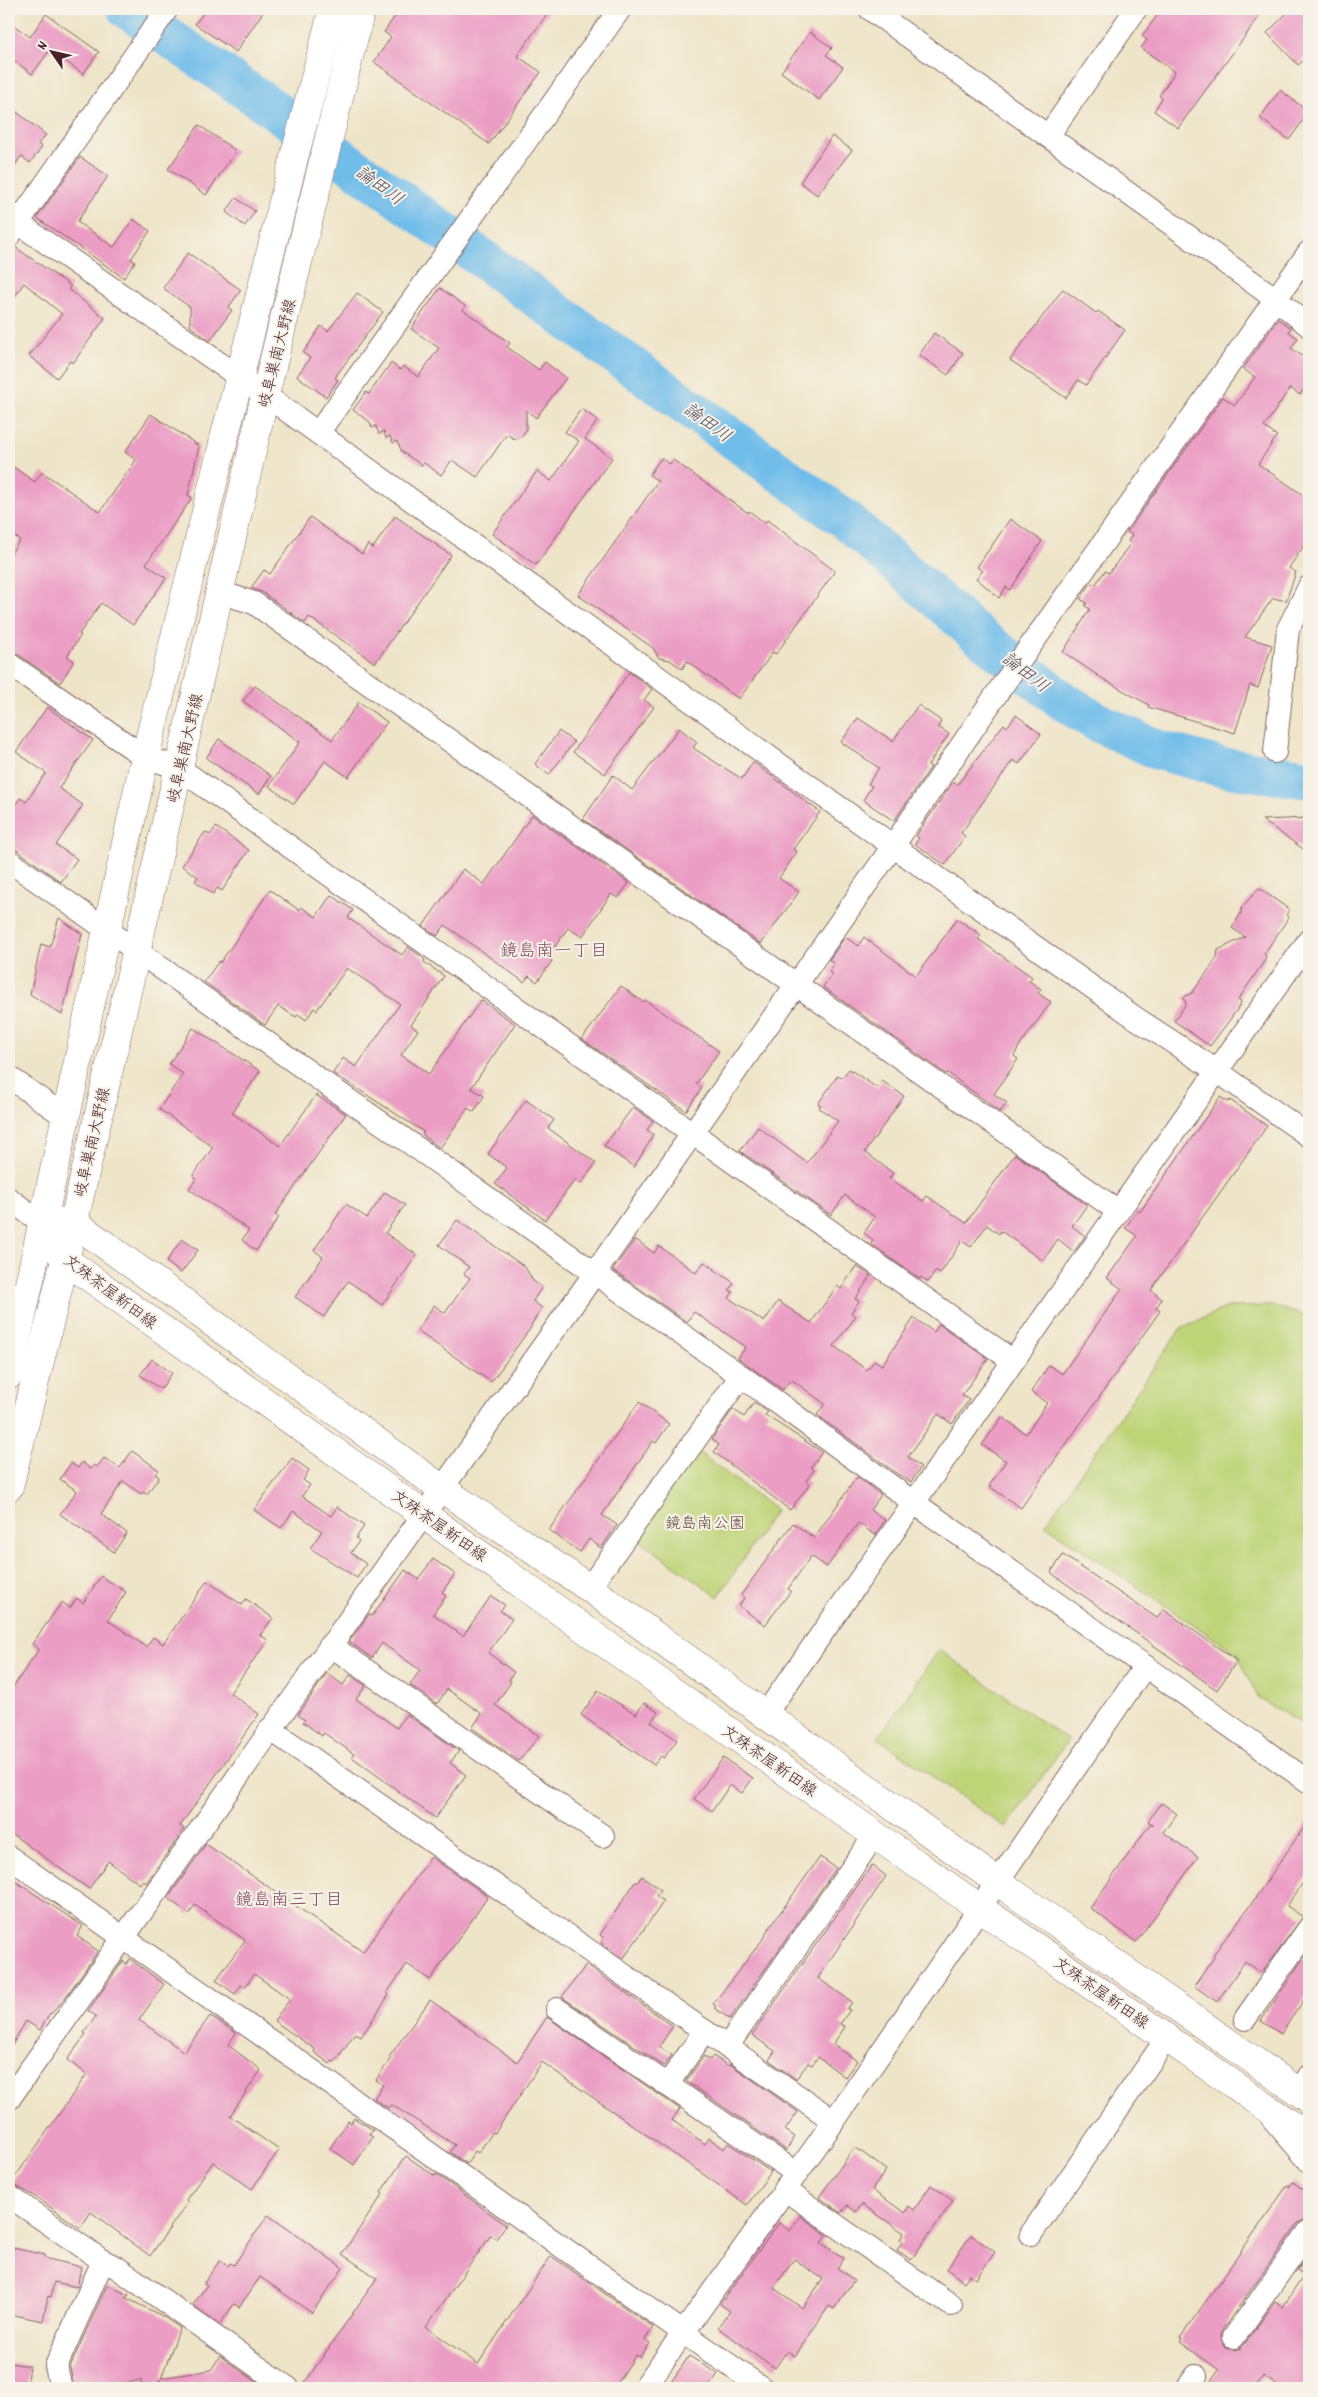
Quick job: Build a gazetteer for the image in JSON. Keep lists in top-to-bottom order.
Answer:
{
  "streets": {
    "main road": ["岐阜巣南大野線", "文殊茶屋新田線"]
  },
  "crossings": [
    ["岐阜巣南大野線", "文殊茶屋新田線"]
  ],
  "districts": ["鏡島南一丁目", "鏡島南三丁目"],
  "water": ["論田川"],
  "parks": ["鏡島南公園"],
  "north": "top left"
}
